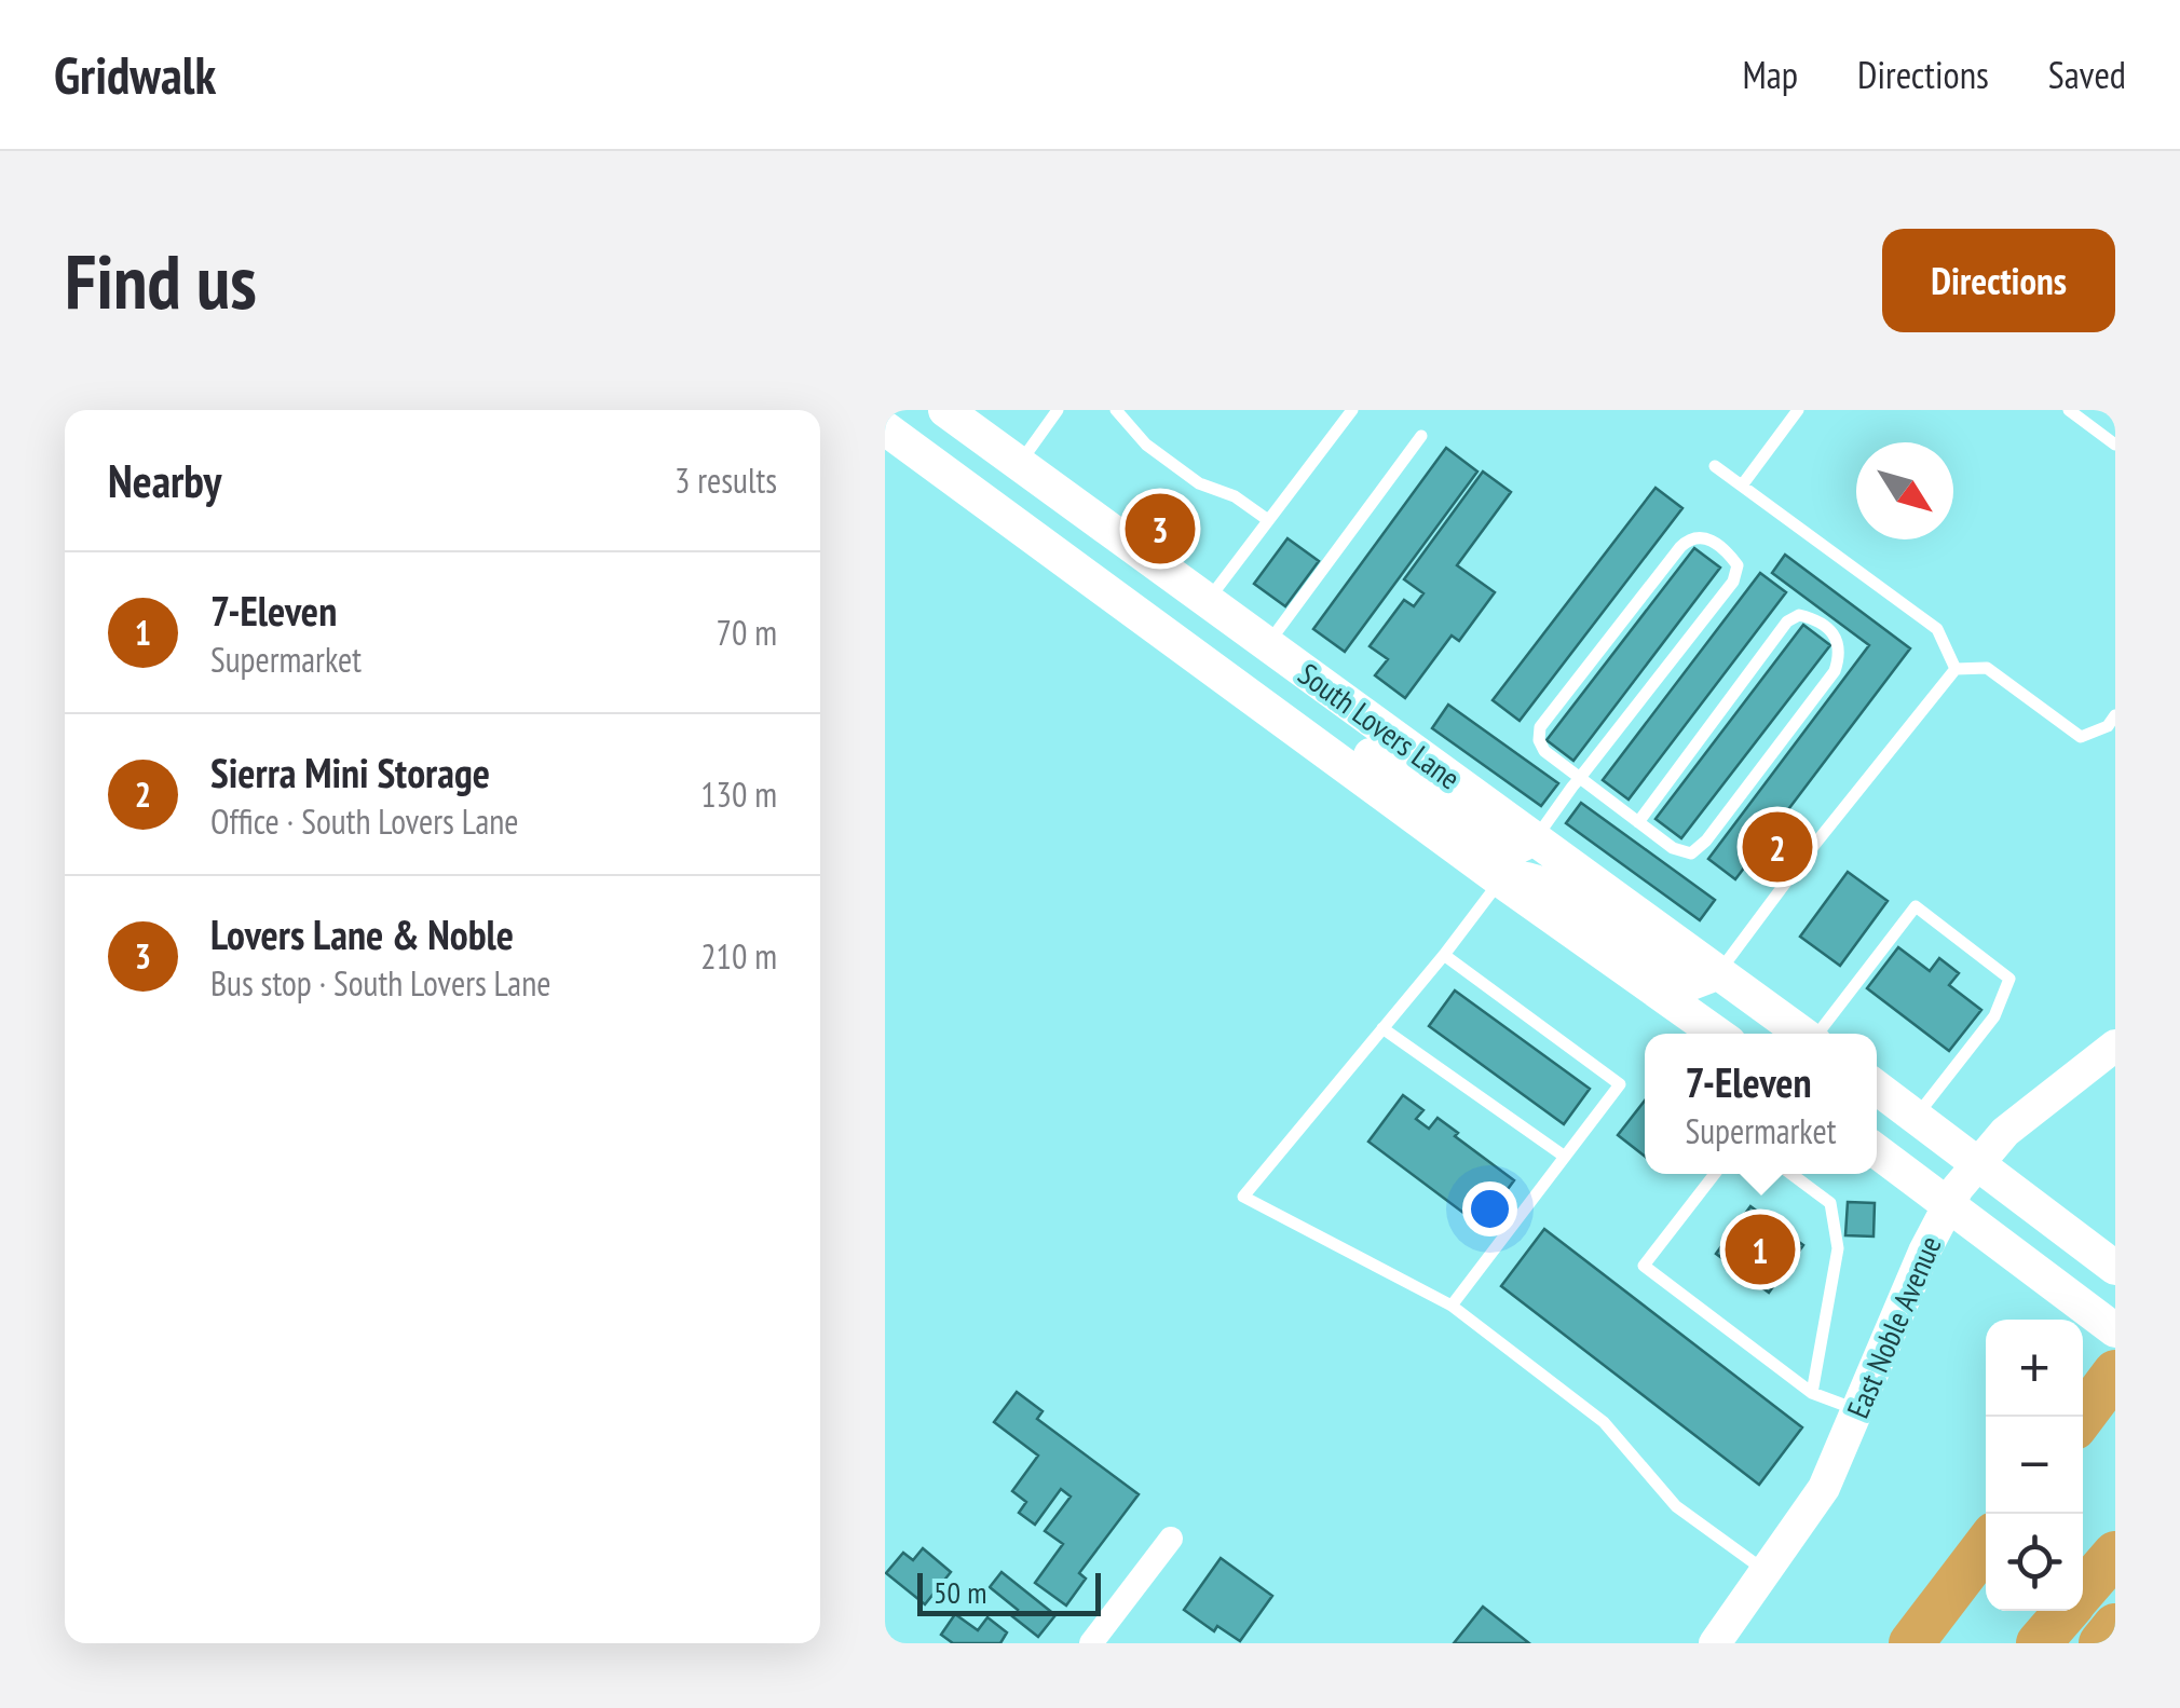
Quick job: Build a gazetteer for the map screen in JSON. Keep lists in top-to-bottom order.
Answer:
{
  "streets": {
    "main road": ["South Lovers Lane"],
    "street": ["East Noble Avenue"]
  },
  "scale_bar": "50 m",
  "north": "bottom right",
  "page": {
    "header": "Gridwalk",
    "nav": ["Map", "Directions", "Saved"],
    "buttons": "Directions",
    "title": "Find us",
    "heading": ["Nearby", "3 results"],
    "pins": ["3", "2", "1"],
    "list": [
      {
        "mark": "1",
        "name": "7-Eleven",
        "note": "Supermarket",
        "value": "70 m"
      },
      {
        "mark": "2",
        "name": "Sierra Mini Storage",
        "note": "Office · South Lovers Lane",
        "value": "130 m"
      },
      {
        "mark": "3",
        "name": "Lovers Lane & Noble",
        "note": "Bus stop · South Lovers Lane",
        "value": "210 m"
      }
    ],
    "popup": ["7-Eleven", "Supermarket"],
    "map_buttons": ["+", "−"],
    "scale": "50 m"
  }
}
